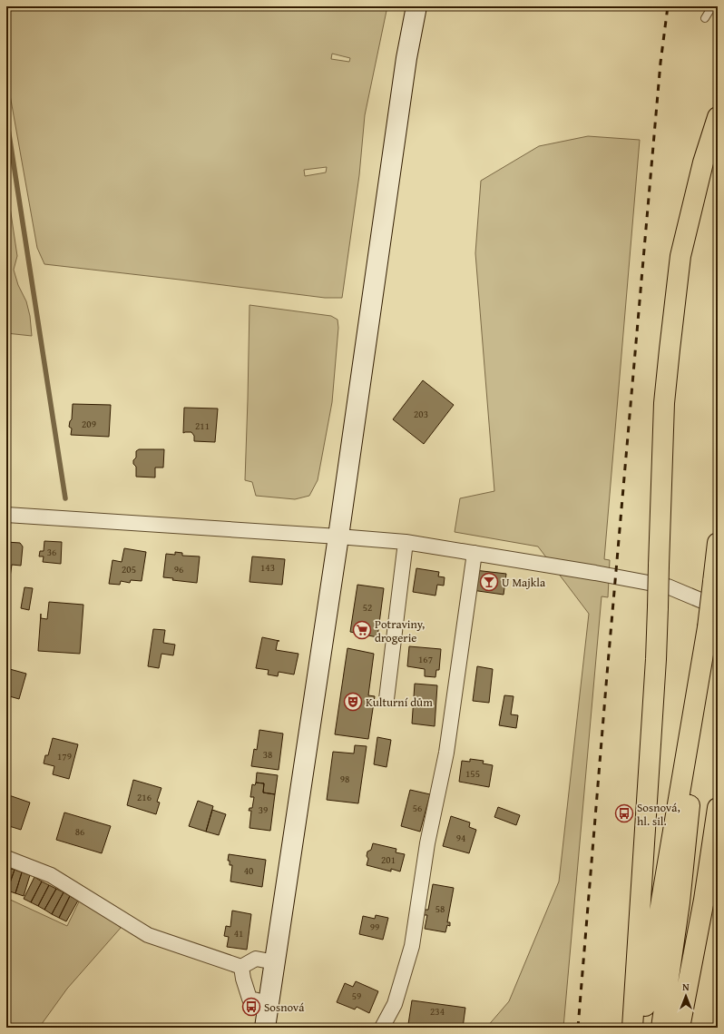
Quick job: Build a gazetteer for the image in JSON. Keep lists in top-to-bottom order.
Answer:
{
  "places": {
    "bar": ["U Majkla"],
    "supermarket": ["Potraviny, drogerie"],
    "theatre": ["Kulturní dům"],
    "bus stop": ["Sosnová, hl. sil.", "Sosnová"]
  },
  "house_numbers": [
    "203",
    "209",
    "211",
    "36",
    "143",
    "205",
    "96",
    "52",
    "167",
    "38",
    "179",
    "155",
    "98",
    "216",
    "56",
    "39",
    "86",
    "94",
    "201",
    "40",
    "58",
    "99",
    "41",
    "59",
    "234"
  ],
  "north": "top"
}
